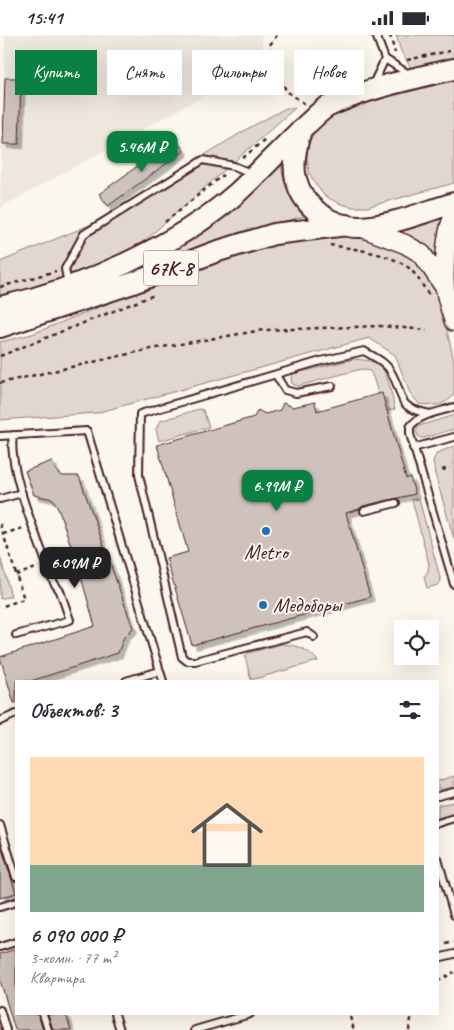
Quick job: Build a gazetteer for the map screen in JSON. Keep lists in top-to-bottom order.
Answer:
{
  "streets": {
    "main road": ["67К-8"]
  },
  "places": ["Metro", "Медоборы"],
  "page": {
    "status": "15:41",
    "chip": [
      "Купить",
      "Снять",
      "Фильтры",
      "Новое"
    ],
    "price": ["5.46M ₽", "6.99M ₽", "6.09M ₽"],
    "heading": "Объектов: 3",
    "list": [
      {
        "name": "6 090 000 ₽",
        "note": "3-комн. · 77 m² · Квартира"
      }
    ]
  }
}
